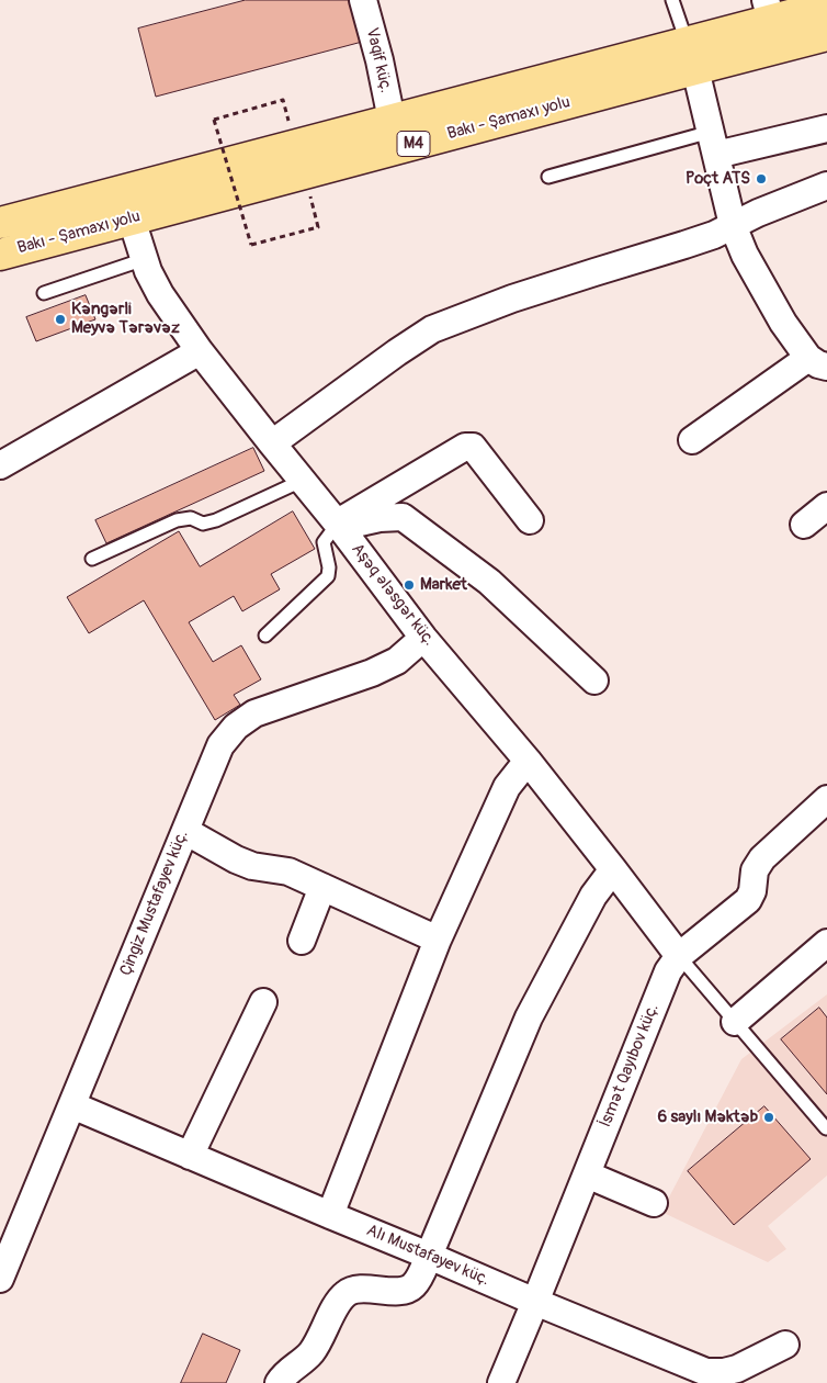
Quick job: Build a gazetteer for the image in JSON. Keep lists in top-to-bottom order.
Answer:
{
  "streets": {
    "highway": ["Bakı - Şamaxı yolu", "M4"],
    "street": [
      "Vaqif küç.",
      "Aşəq Ələsgər küç.",
      "Çingiz Mustafayev küç.",
      "İsmət Qayıbov küç.",
      "Alı Mustafayev küç."
    ]
  },
  "crossings": [
    ["Vaqif küç.", "Bakı - Şamaxı yolu"],
    ["Bakı - Şamaxı yolu", "Aşəq Ələsgər küç."],
    ["Aşəq Ələsgər küç.", "Çingiz Mustafayev küç."],
    ["Aşəq Ələsgər küç.", "İsmət Qayıbov küç."],
    ["Çingiz Mustafayev küç.", "Alı Mustafayev küç."],
    ["İsmət Qayıbov küç.", "Alı Mustafayev küç."]
  ],
  "places": [
    "Poçt ATS",
    "Kəngərli Meyvə Tərəvəz",
    "Market",
    "6 saylı Məktəb"
  ]
}
